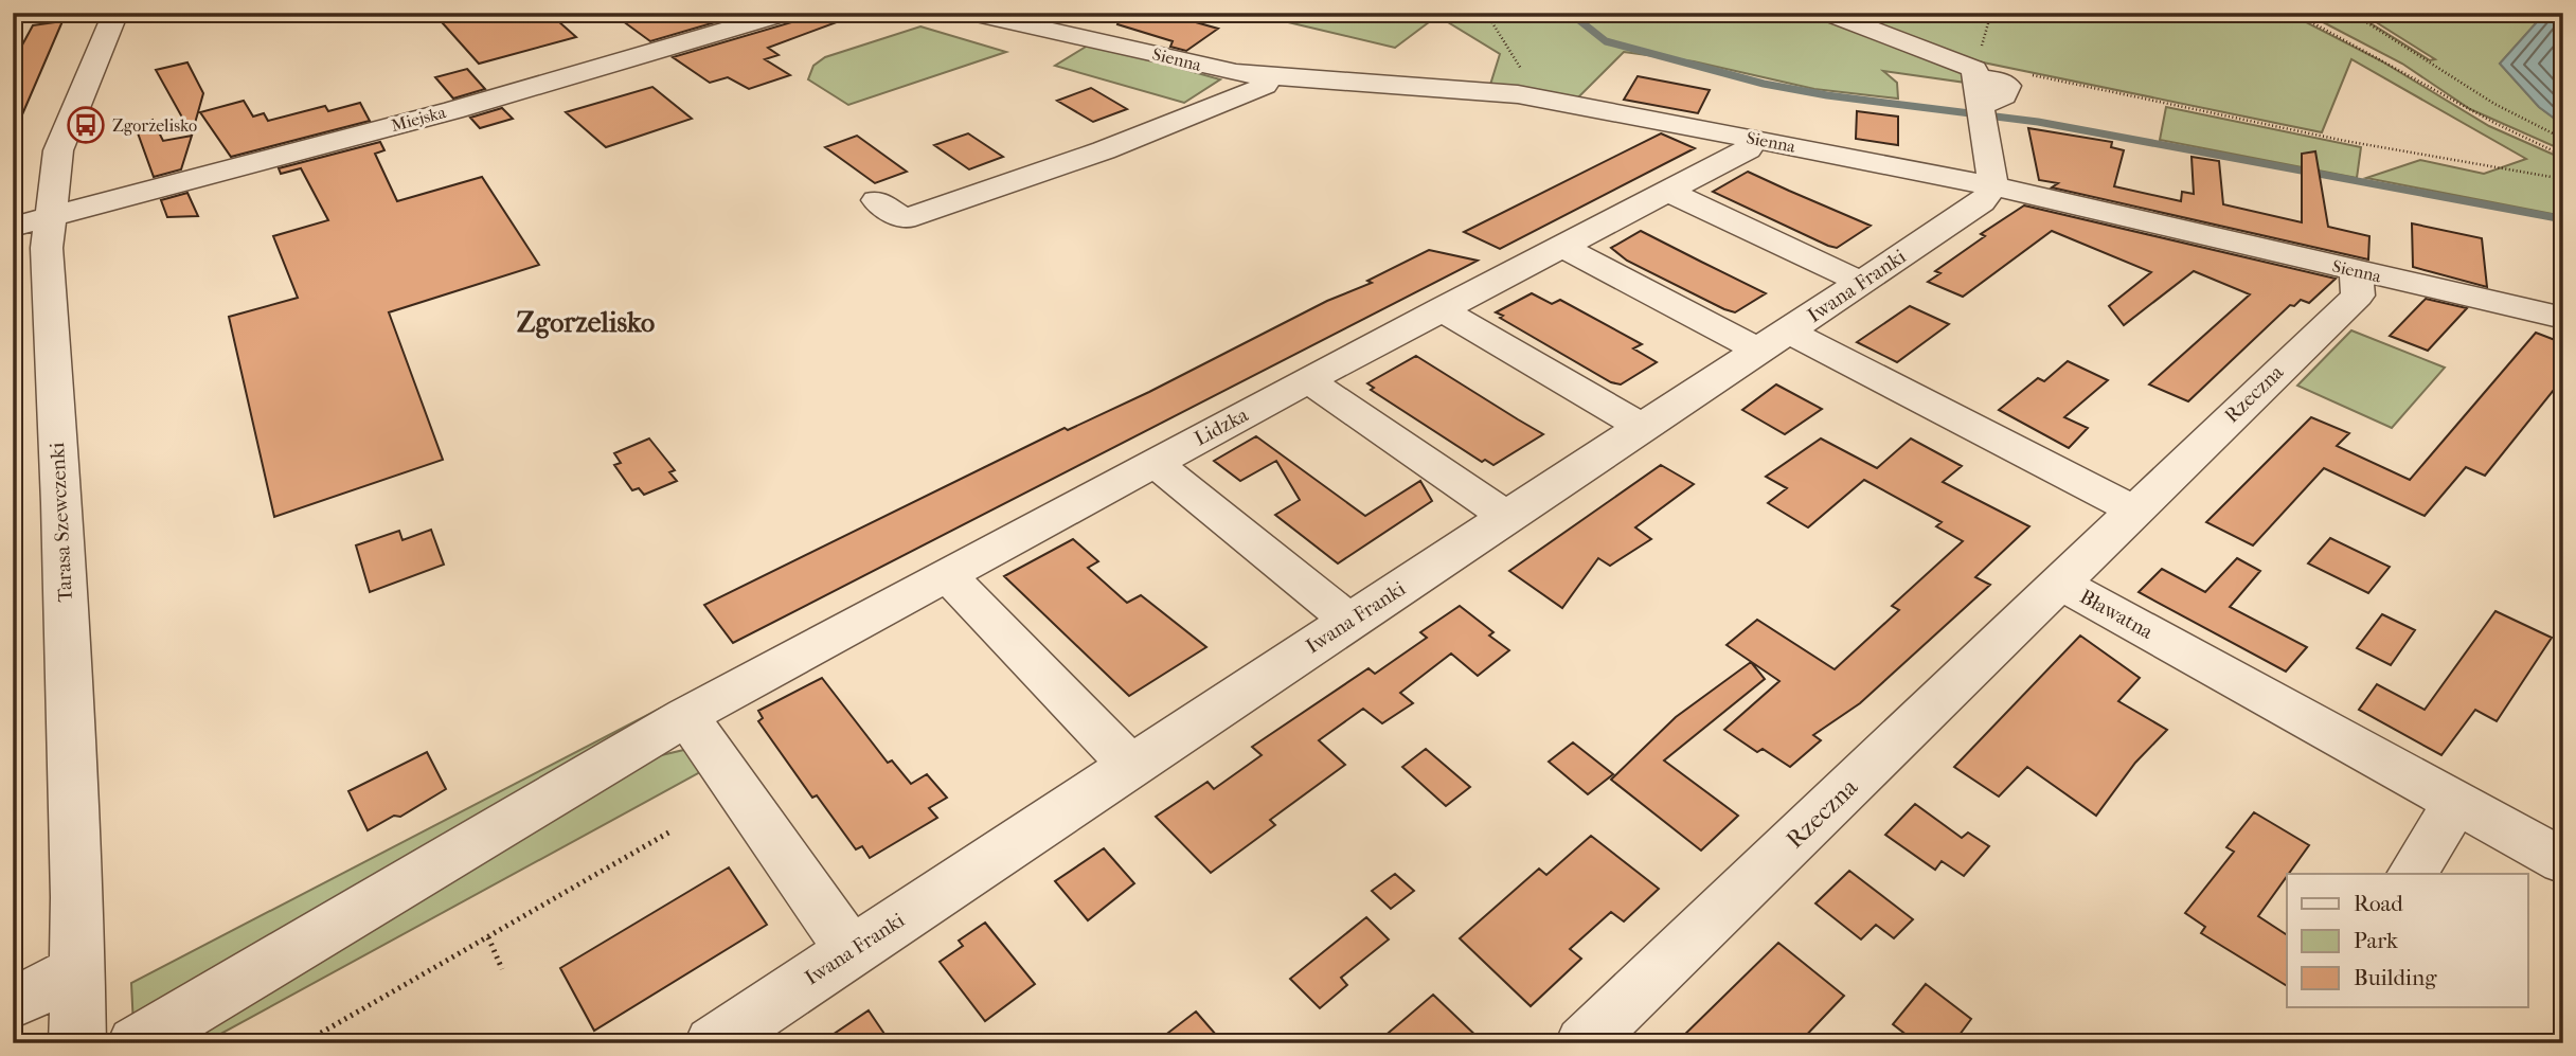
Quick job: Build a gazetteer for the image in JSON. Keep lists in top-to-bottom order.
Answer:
{
  "streets": {
    "street": [
      "Sienna",
      "Miejska",
      "Iwana Franki",
      "Rzeczna",
      "Lidzka",
      "Tarasa Szewczenki",
      "Bławatna"
    ]
  },
  "crossings": [
    ["Sienna", "Iwana Franki"],
    ["Sienna", "Rzeczna"],
    ["Sienna", "Lidzka"],
    ["Miejska", "Tarasa Szewczenki"],
    ["Rzeczna", "Bławatna"]
  ],
  "districts": ["Zgorzelisko"],
  "places": {
    "bus stop": ["Zgorzelisko"]
  },
  "legend": ["Road", "Park", "Building"]
}
